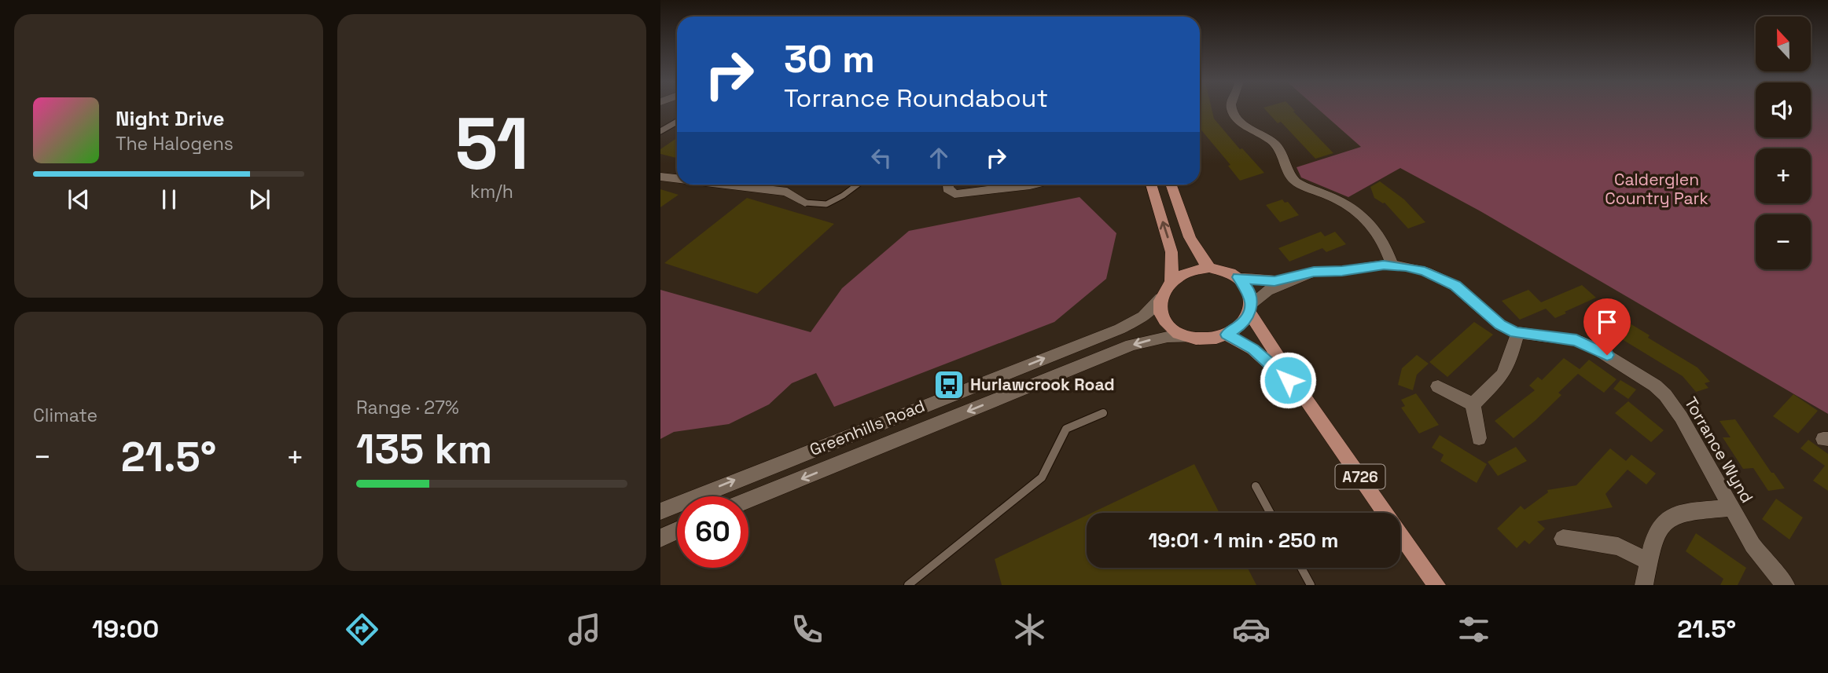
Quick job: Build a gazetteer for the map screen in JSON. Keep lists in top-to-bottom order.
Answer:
{
  "streets": {
    "main road": ["A726"],
    "street": ["Greenhills Road", "Torrance Wynd"]
  },
  "crossings": [
    ["Greenhills Road", "Torrance Wynd"],
    ["Greenhills Road", "A726"],
    ["Torrance Wynd", "A726"]
  ],
  "parks": ["Calderglen Country Park"],
  "places": {
    "bus stop": ["Hurlawcrook Road"]
  },
  "north": "top",
  "page": {
    "tile": [
      ["51", "km/h"],
      "Climate",
      ["Range · 27%", "135 km"]
    ],
    "map_buttons": ["+", "−"],
    "turn": ["30 m", "Torrance Roundabout"],
    "song": ["Night Drive", "The Halogens"],
    "heat": ["−", "21.5°", "+"],
    "limit": "60",
    "trip": "19:01 · 1 min · 250 m",
    "tabs": ["19:00", "21.5°"]
  }
}
